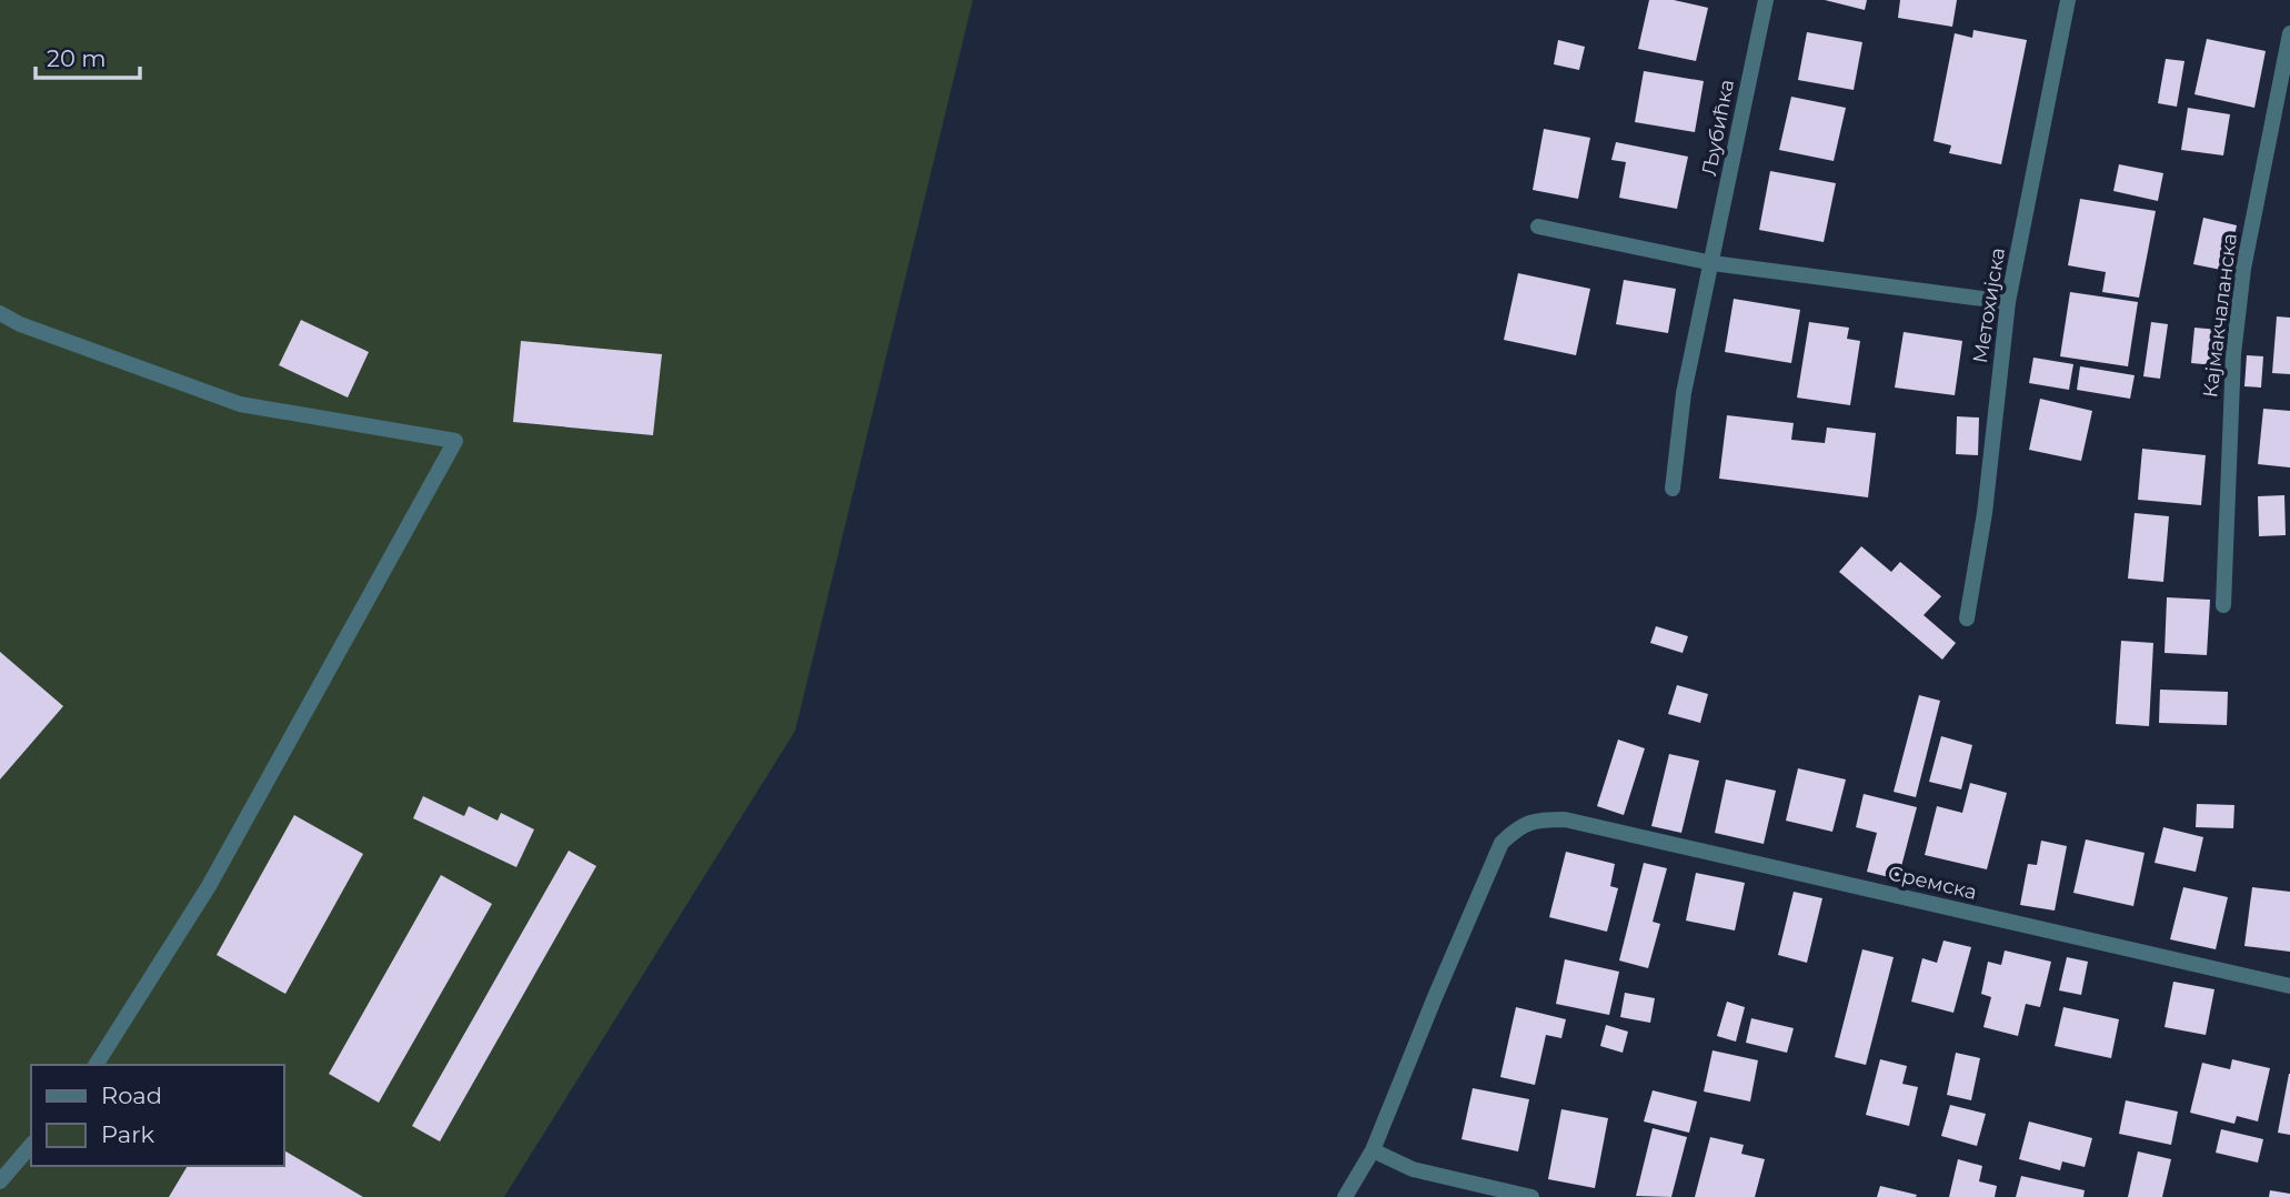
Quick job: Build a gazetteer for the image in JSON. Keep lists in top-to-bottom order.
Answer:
{
  "streets": {
    "street": [
      "Љубићка",
      "Метохијска",
      "Кајмакчаланска",
      "Сремска"
    ]
  },
  "legend": ["Road", "Park"],
  "scale_bar": "20 m"
}
